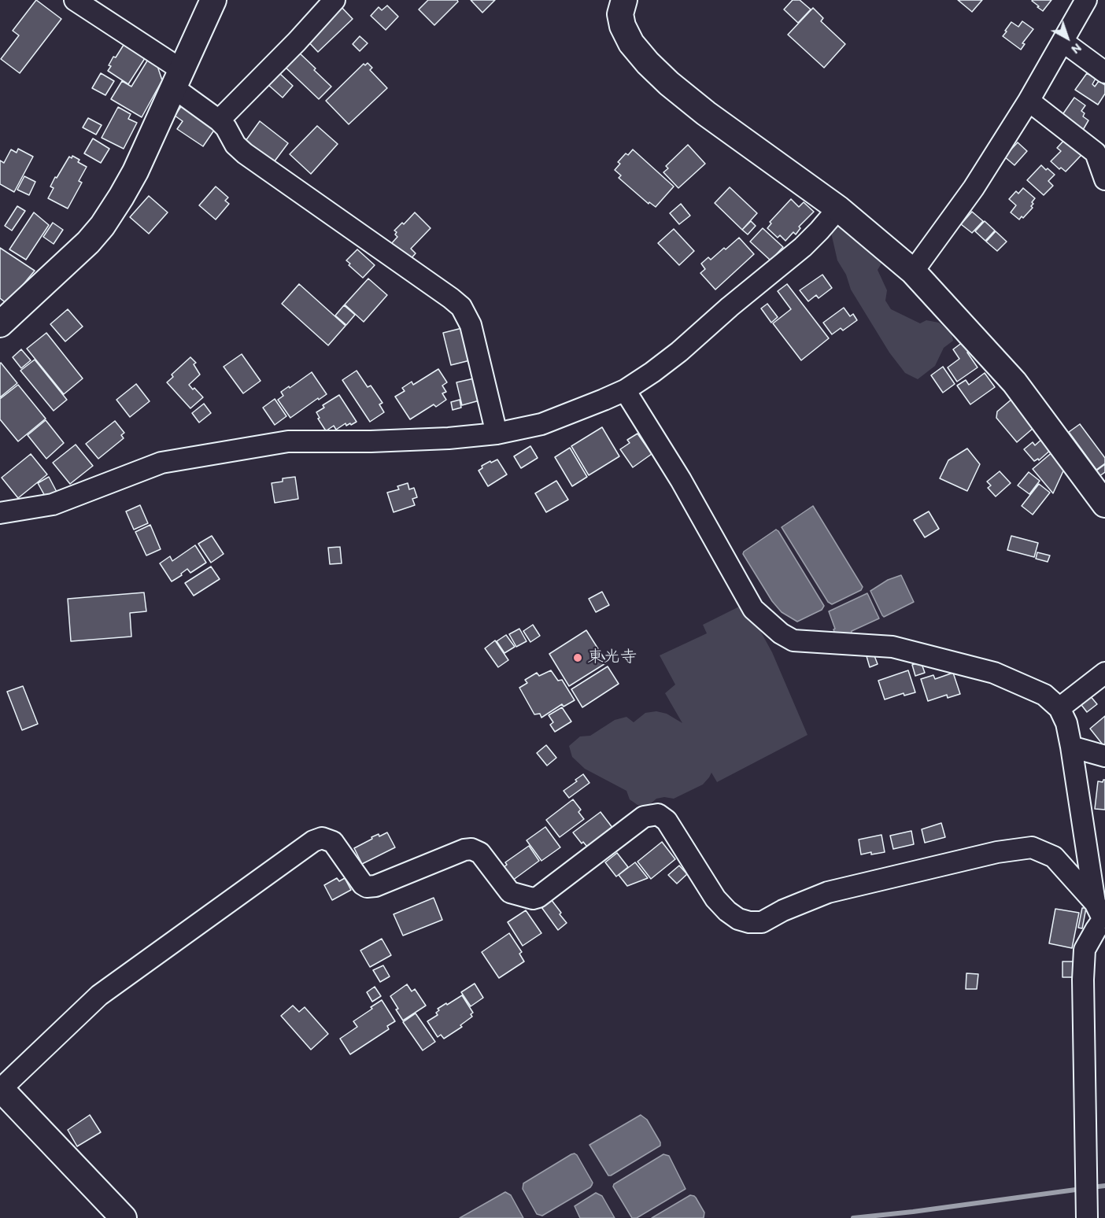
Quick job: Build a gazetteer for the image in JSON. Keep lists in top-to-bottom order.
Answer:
{
  "places": ["東光寺"],
  "north": "bottom right"
}
